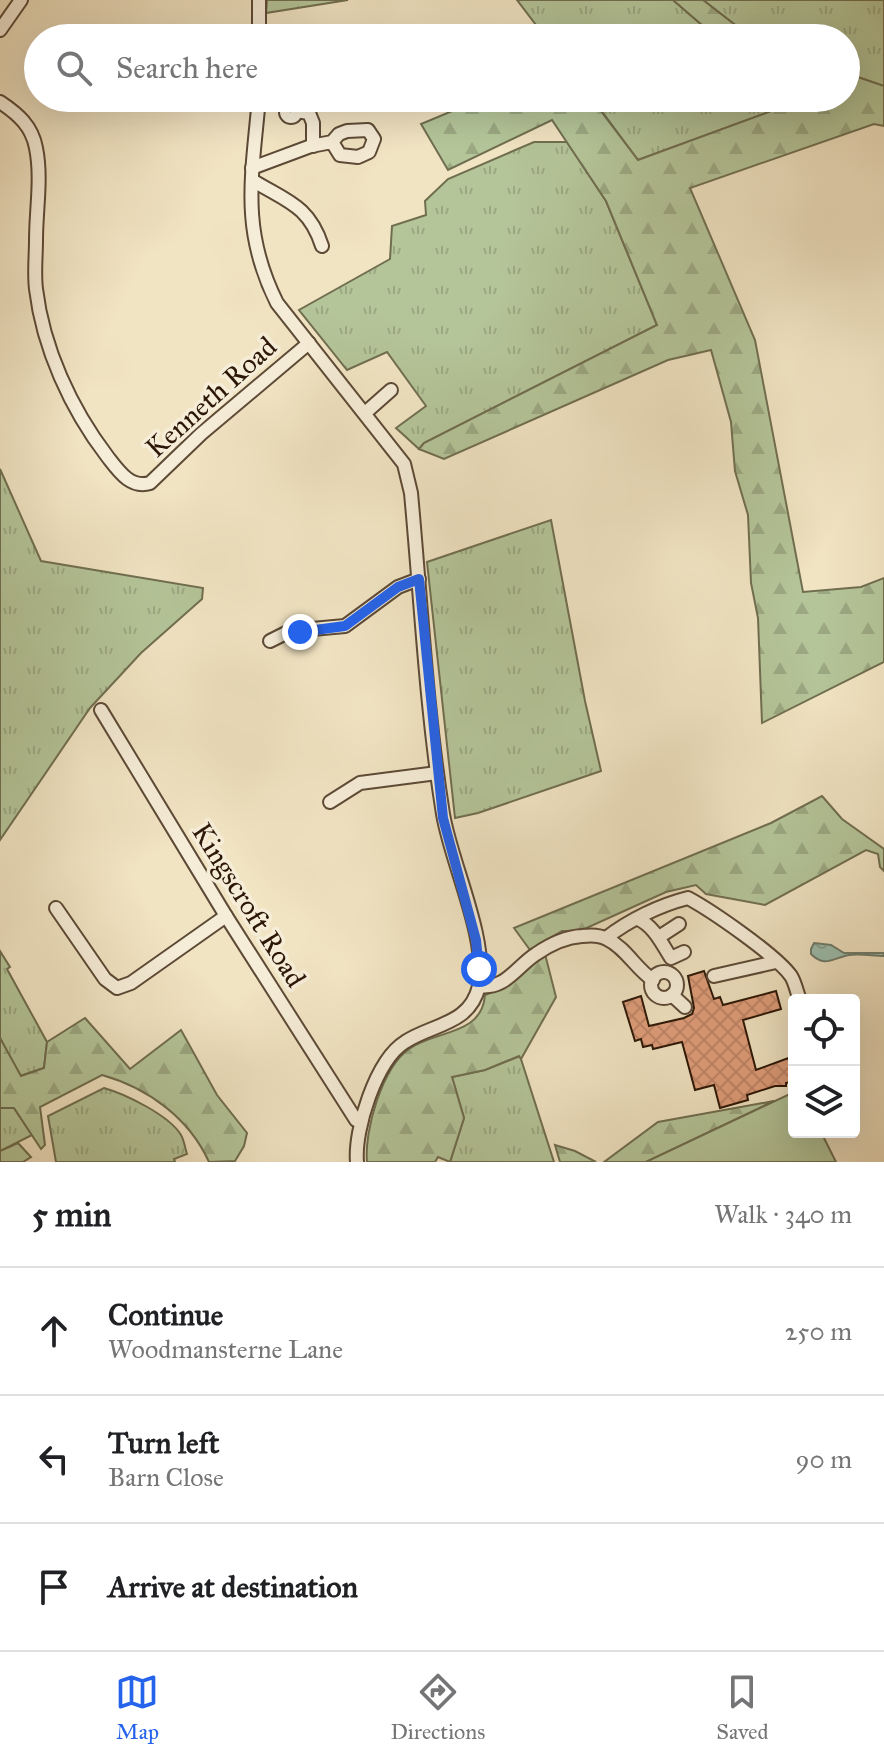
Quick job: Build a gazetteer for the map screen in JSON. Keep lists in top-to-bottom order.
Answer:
{
  "streets": {
    "street": ["Kenneth Road", "Kingscroft Road"]
  },
  "page": {
    "search": "Search here",
    "heading": ["5 min", "Walk · 340 m"],
    "list": [
      ["Continue", "Woodmansterne Lane", "250 m"],
      ["Turn left", "Barn Close", "90 m"],
      "Arrive at destination"
    ],
    "nav": ["Map", "Directions", "Saved"]
  }
}
